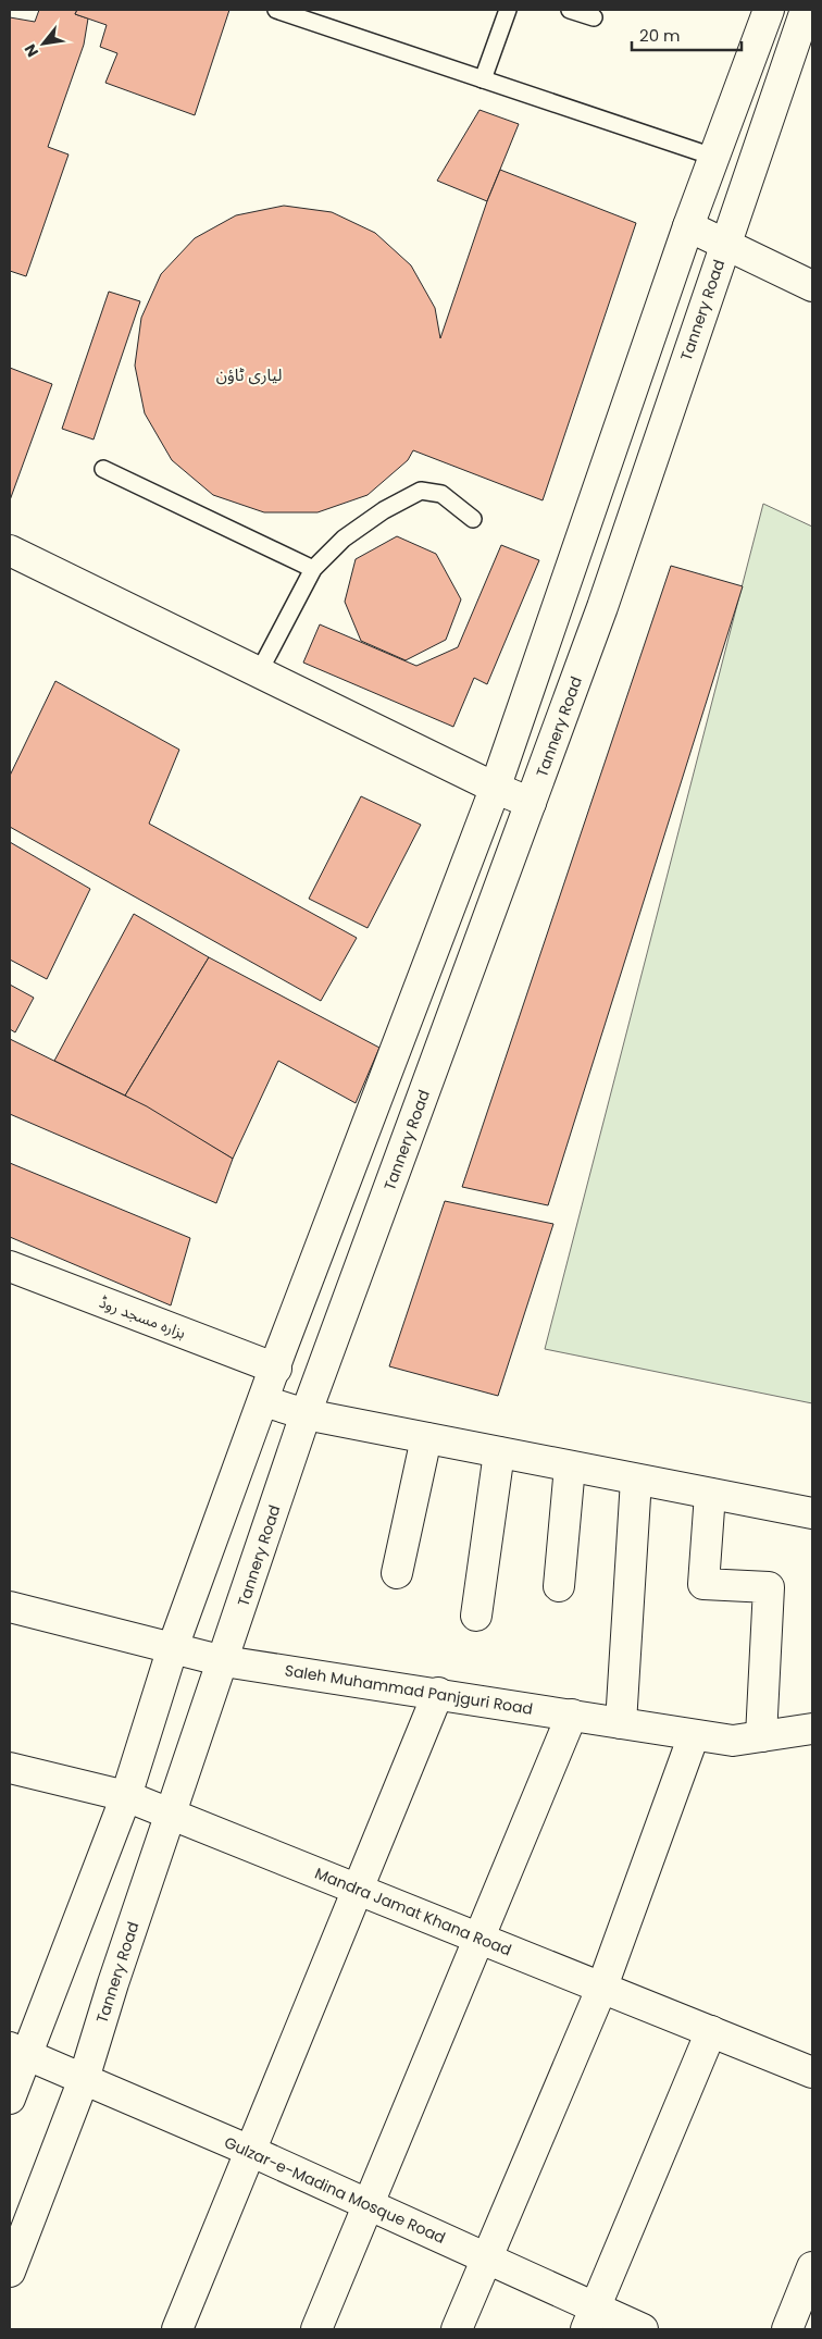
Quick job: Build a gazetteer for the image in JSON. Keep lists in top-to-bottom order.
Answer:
{
  "streets": {
    "street": [
      "Tannery Road",
      "ہزارہ مسجد روڈ",
      "Saleh Muhammad Panjguri Road",
      "Mandra Jamat Khana Road",
      "Gulzar-e-Madina Mosque Road"
    ]
  },
  "crossings": [
    ["Tannery Road", "Saleh Muhammad Panjguri Road"],
    ["Tannery Road", "Mandra Jamat Khana Road"],
    ["Tannery Road", "Gulzar-e-Madina Mosque Road"]
  ],
  "districts": ["لیاری ٹاؤن"],
  "scale_bar": "20 m",
  "north": "bottom left"
}
